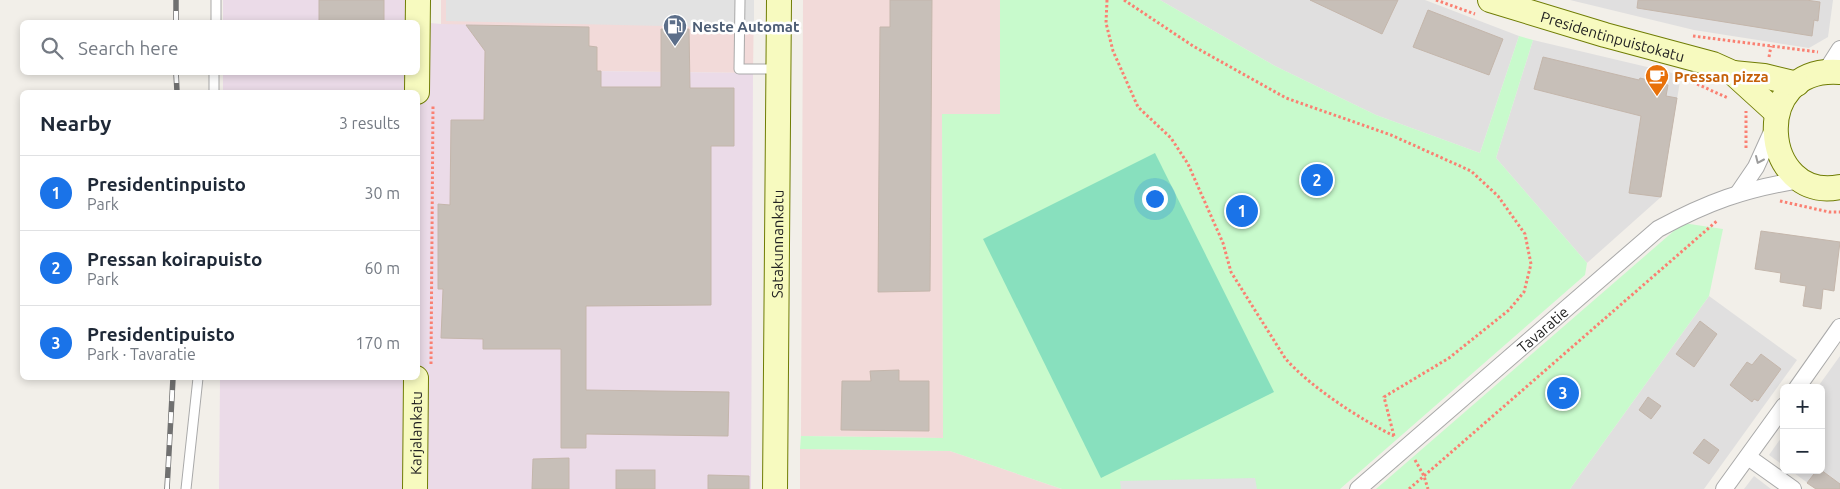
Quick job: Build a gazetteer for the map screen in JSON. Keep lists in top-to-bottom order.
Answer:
{
  "streets": {
    "street": [
      "Presidentinpuistokatu",
      "Satakunnankatu",
      "Tavaratie",
      "Karjalankatu"
    ]
  },
  "places": {
    "fuel station": ["Neste Automat"],
    "cafe": ["Pressan pizza"]
  },
  "page": {
    "search": "Search here",
    "heading": ["Nearby", "3 results"],
    "list": [
      {
        "mark": "1",
        "name": "Presidentinpuisto",
        "note": "Park",
        "value": "30 m"
      },
      {
        "mark": "2",
        "name": "Pressan koirapuisto",
        "note": "Park",
        "value": "60 m"
      },
      {
        "mark": "3",
        "name": "Presidentipuisto",
        "note": "Park · Tavaratie",
        "value": "170 m"
      }
    ],
    "pins": ["2", "1", "3"],
    "map_buttons": ["+", "−"]
  }
}
